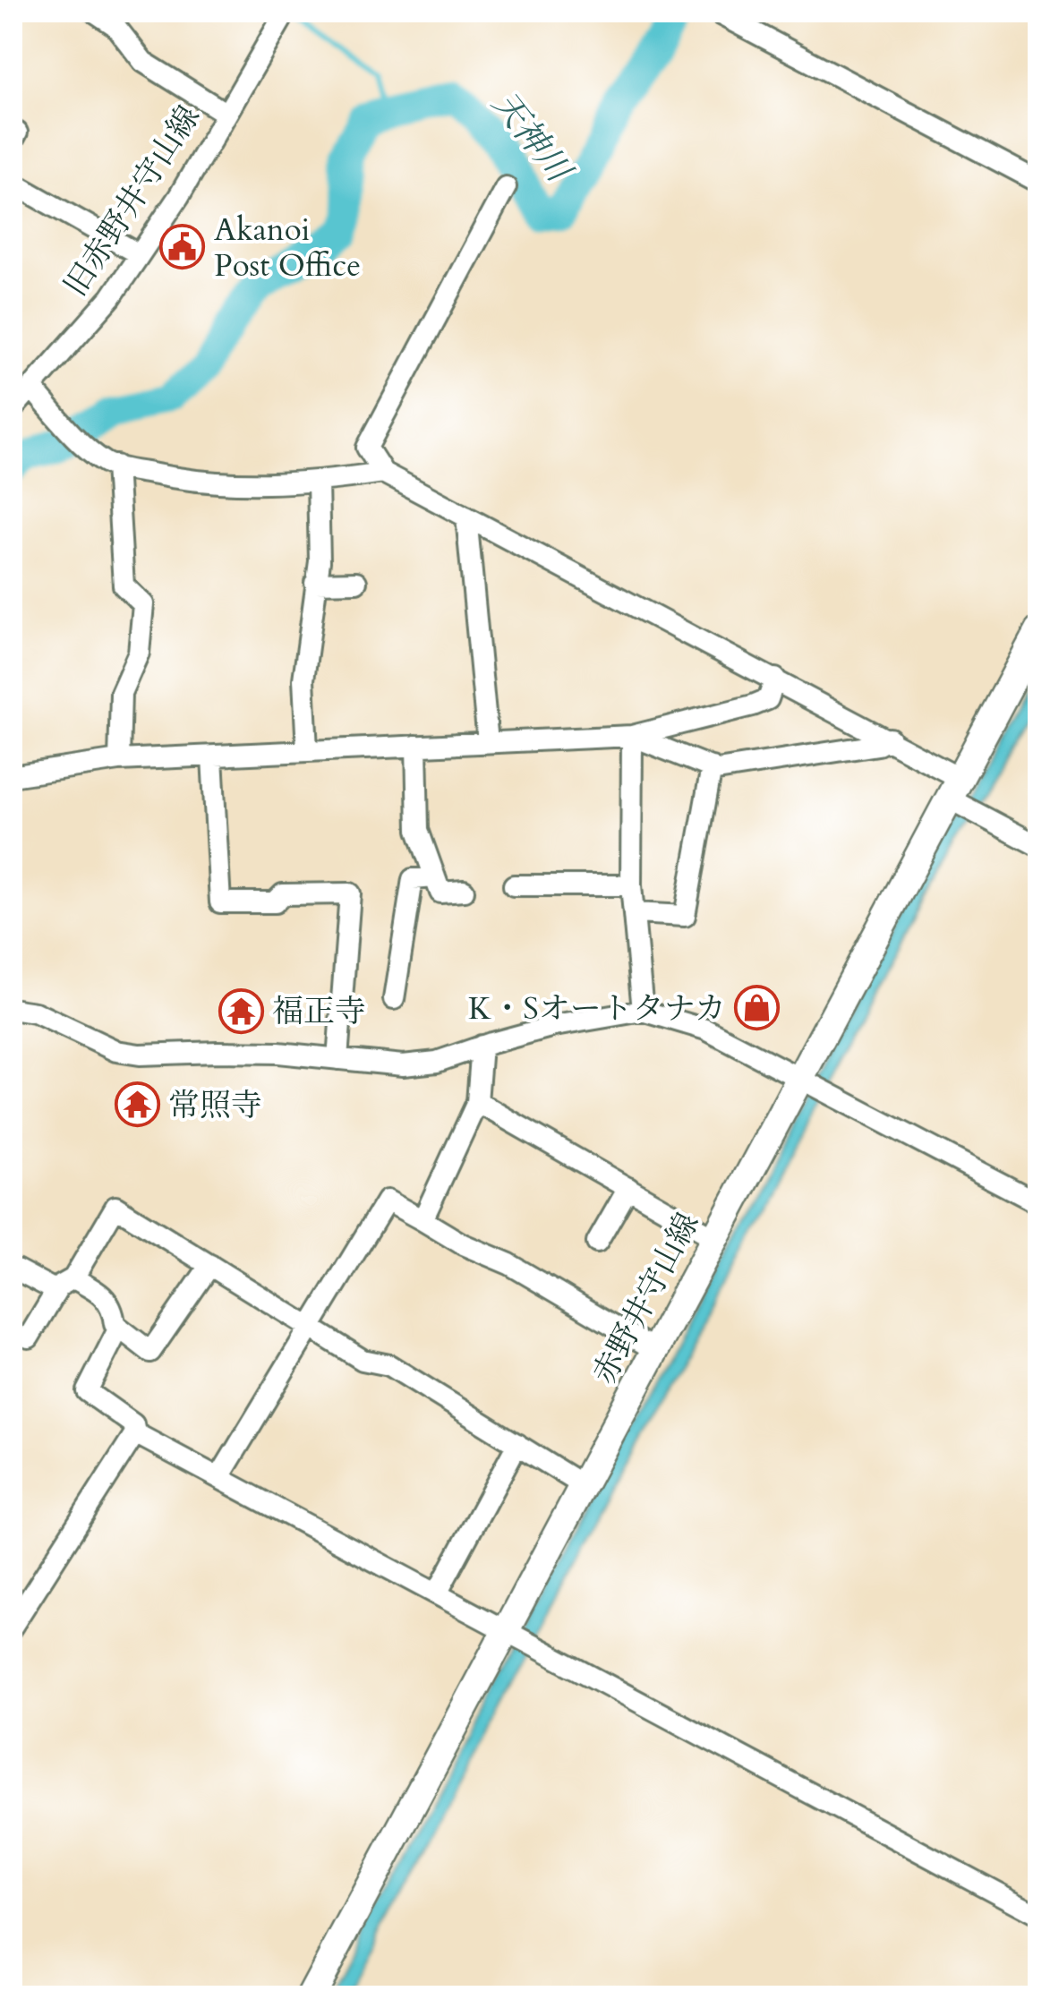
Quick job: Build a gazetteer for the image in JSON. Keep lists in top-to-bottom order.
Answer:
{
  "streets": {
    "main road": ["赤野井守山線"],
    "street": ["旧赤野井守山線"]
  },
  "water": ["天神川"],
  "places": {
    "public building": ["Akanoi Post Office"],
    "shop": ["K・Sオートタナカ"],
    "temple": ["福正寺", "常照寺"]
  }
}
